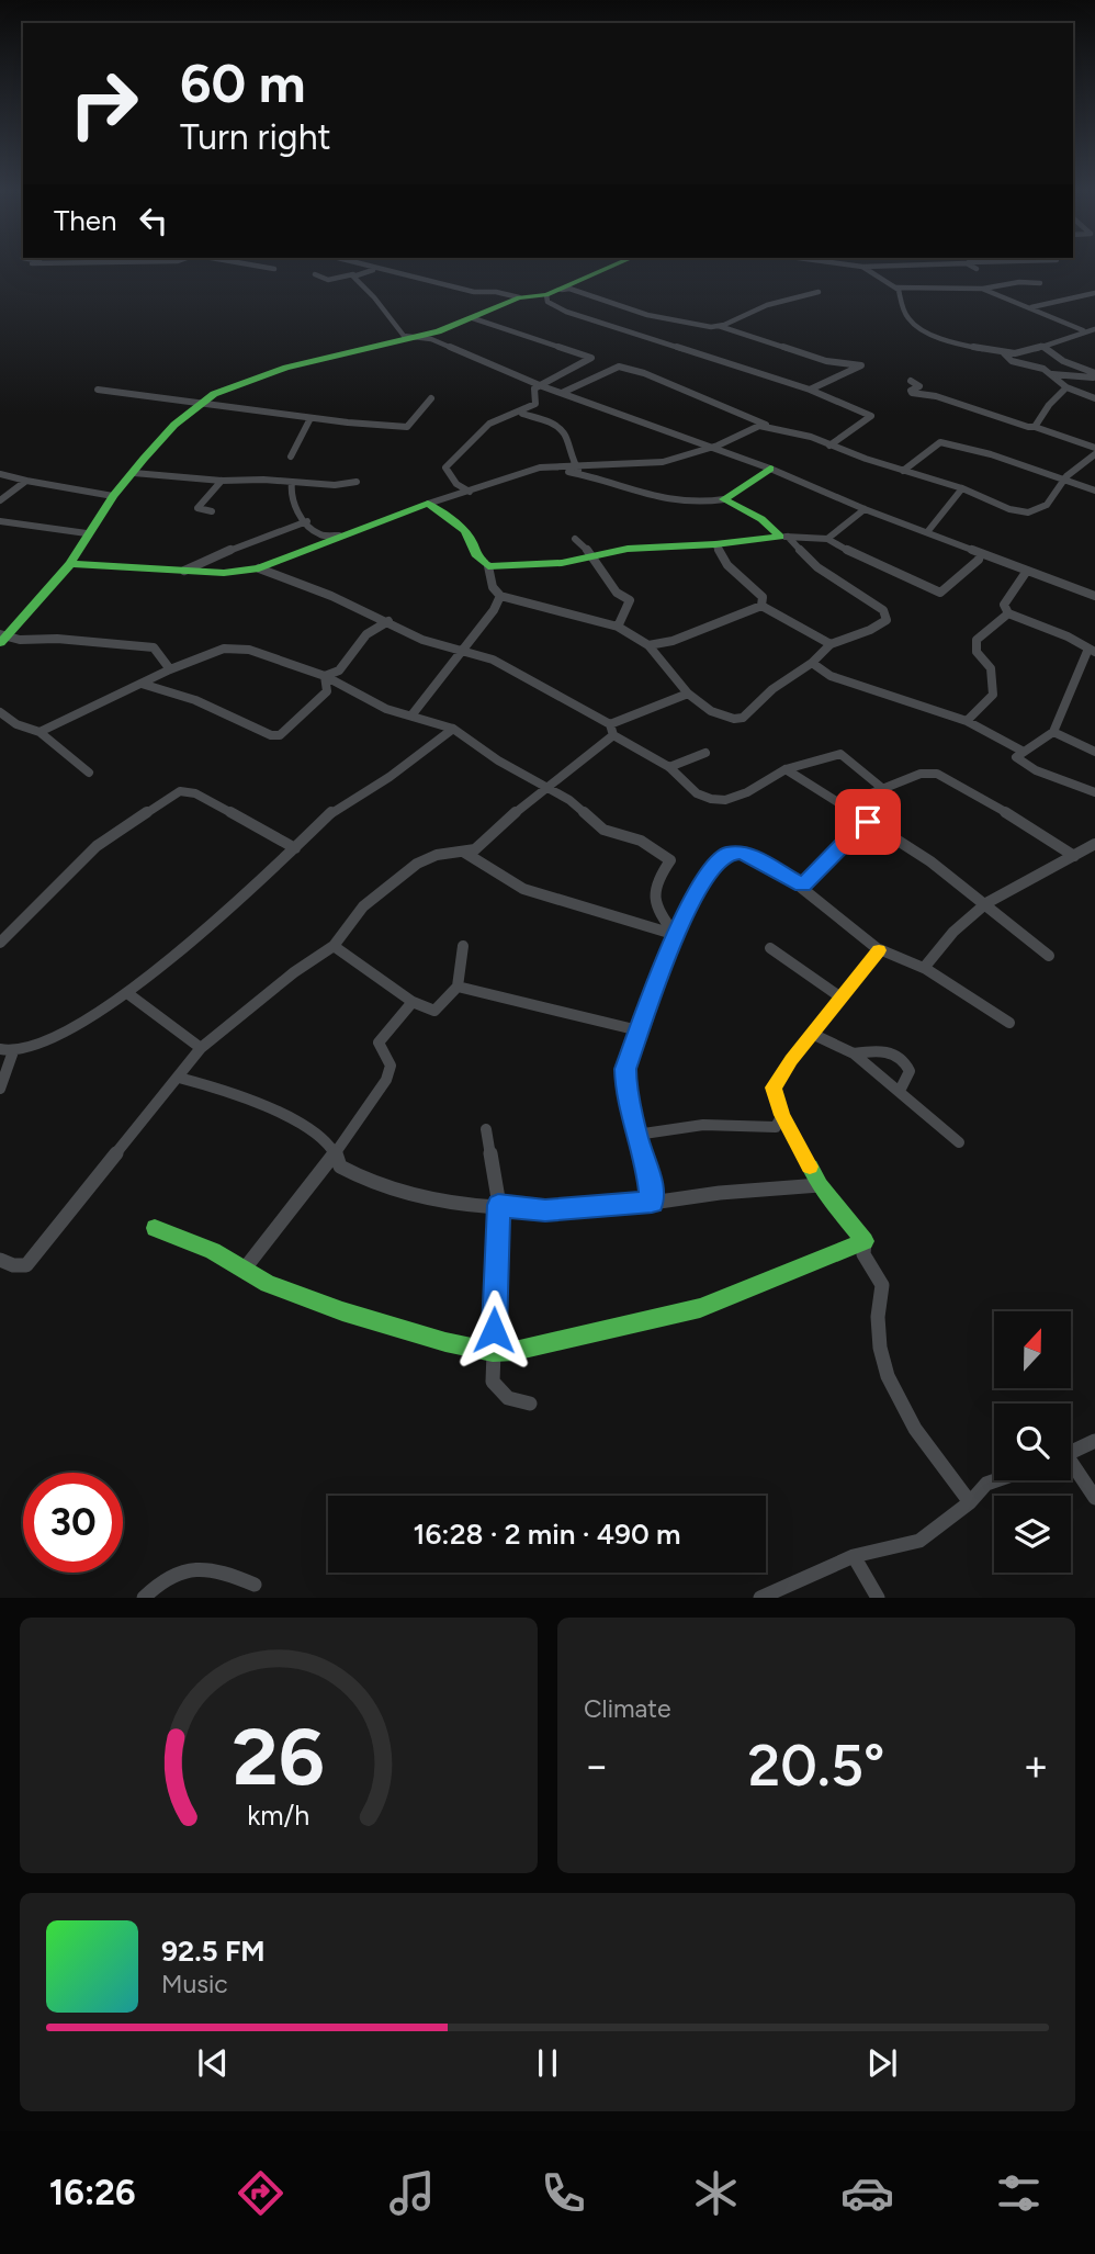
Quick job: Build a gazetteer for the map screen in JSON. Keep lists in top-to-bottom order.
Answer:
{
  "north": "top",
  "page": {
    "turn": ["60 m", "Turn right"],
    "then": "Then",
    "limit": "30",
    "trip": "16:28 · 2 min · 490 m",
    "tile": "Climate",
    "heat": ["−", "20.5°", "+"],
    "song": ["92.5 FM", "Music"],
    "tabs": "16:26",
    "gauge": ["26", "km/h"]
  }
}
